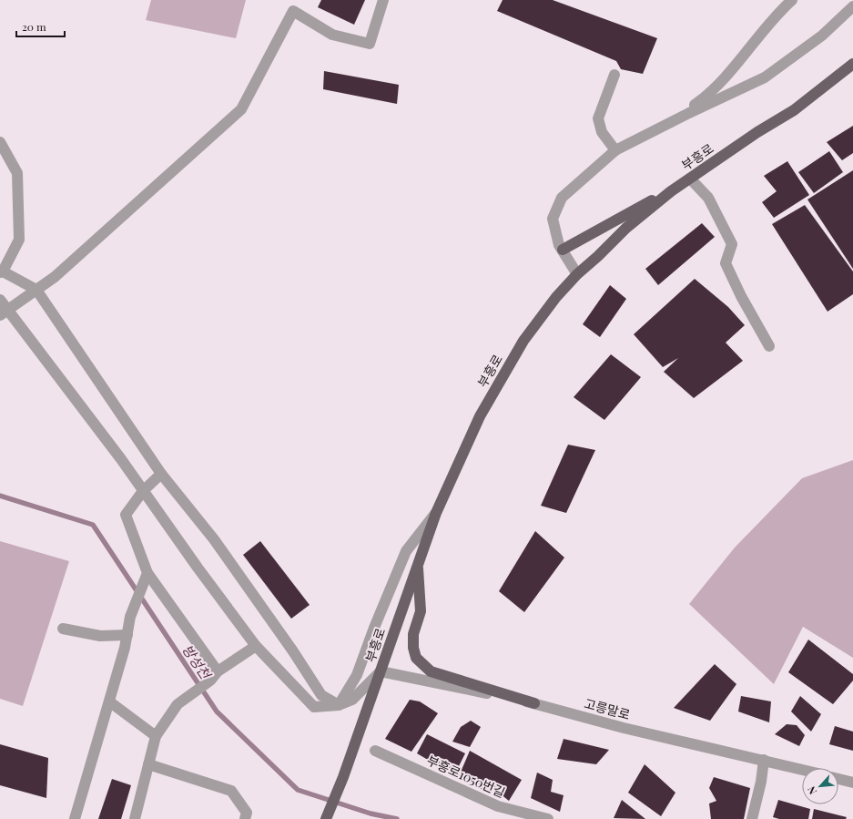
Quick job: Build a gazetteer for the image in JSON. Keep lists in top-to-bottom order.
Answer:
{
  "streets": {
    "main road": ["부흥로"],
    "street": ["고릉말로", "부흥로1050번길"]
  },
  "crossings": [
    ["부흥로", "고릉말로"]
  ],
  "water": ["방성천"],
  "scale_bar": "20 m",
  "north": "bottom left"
}
